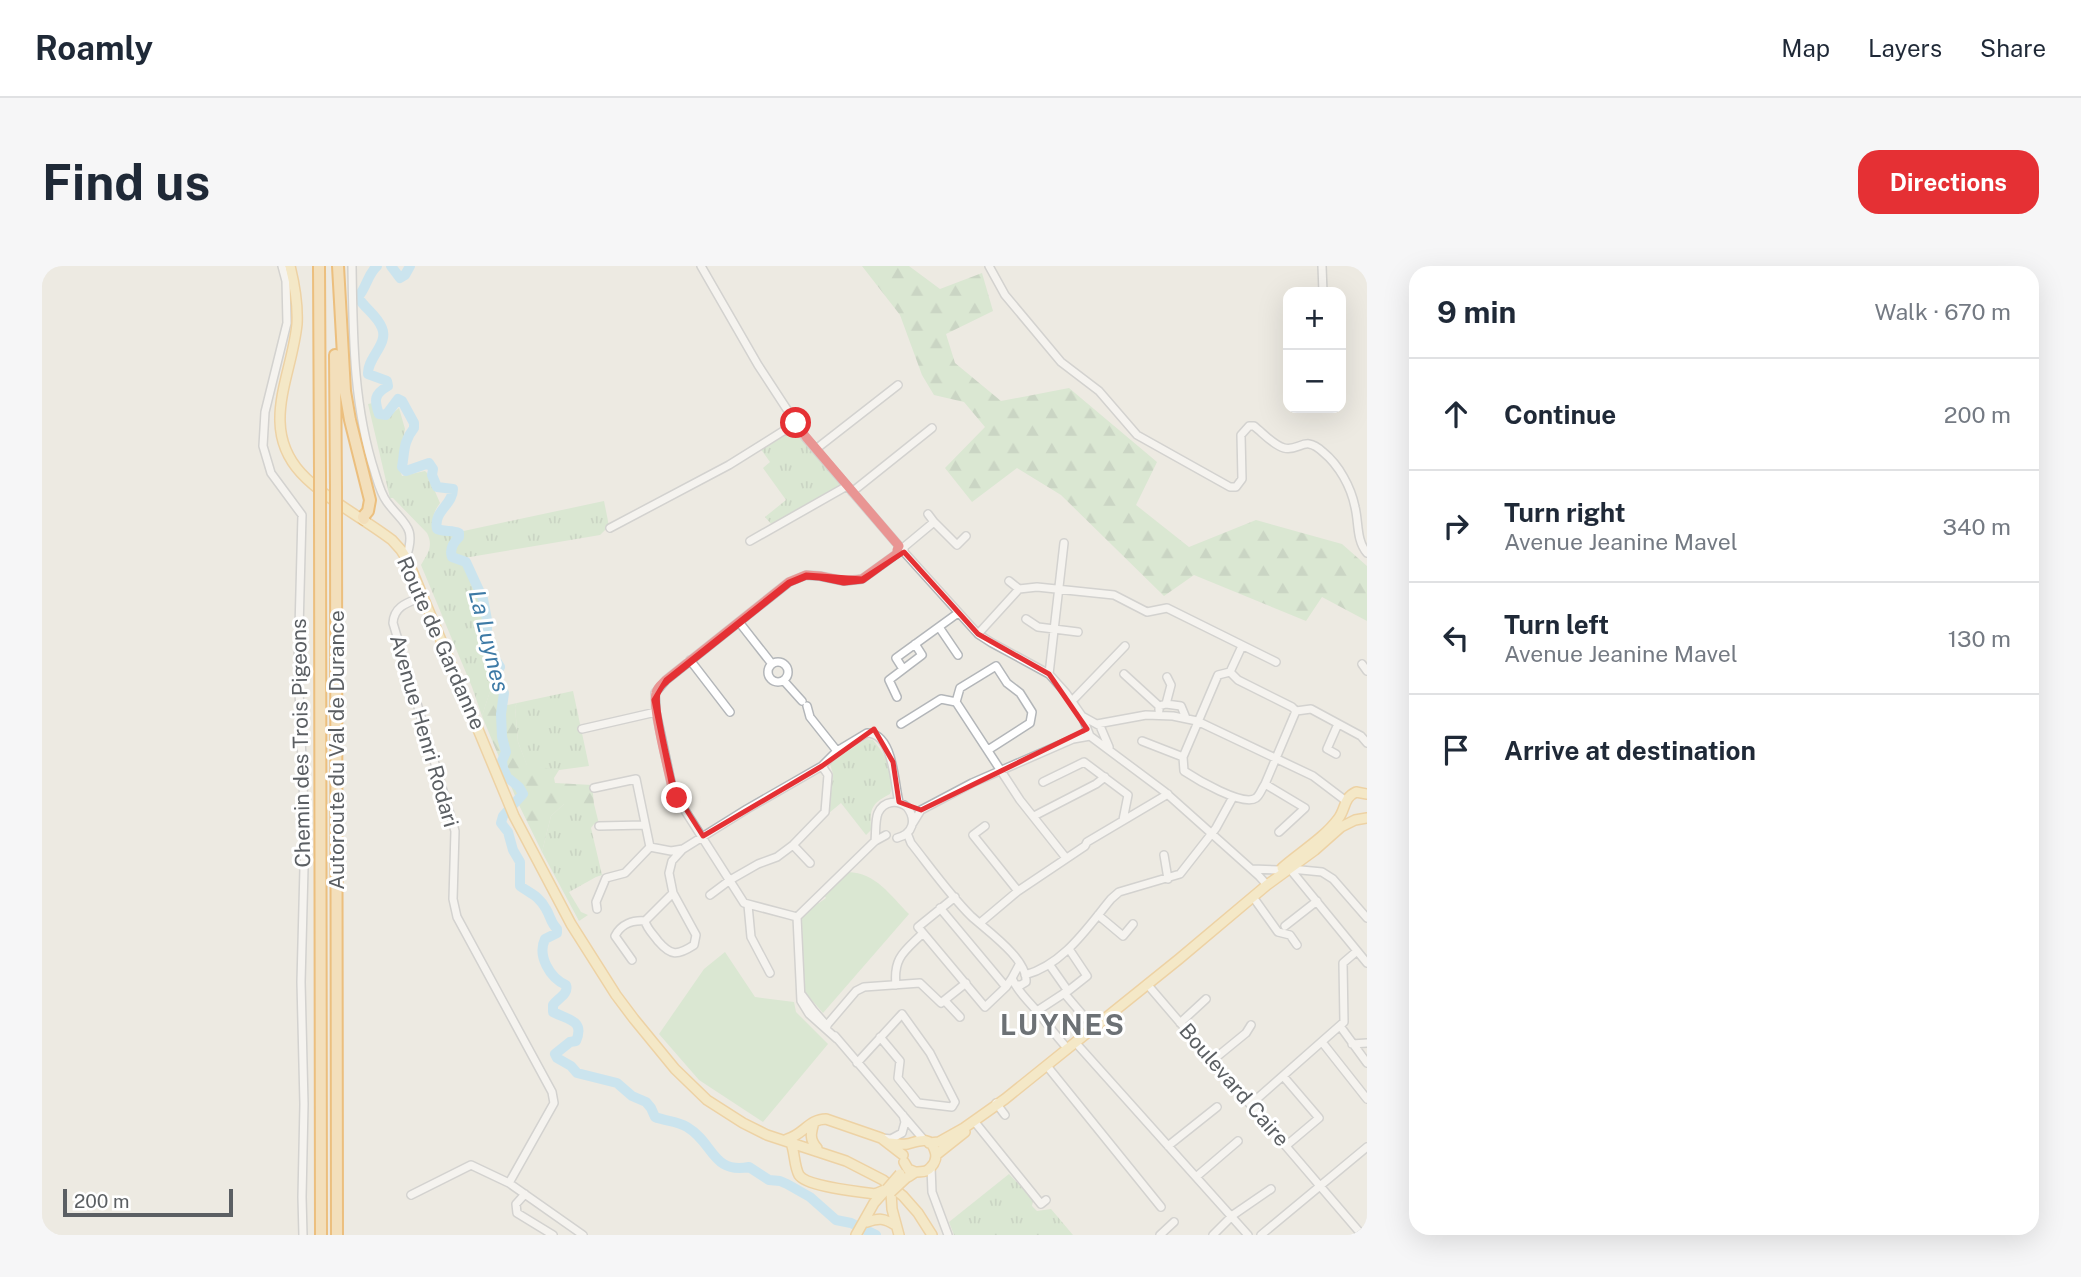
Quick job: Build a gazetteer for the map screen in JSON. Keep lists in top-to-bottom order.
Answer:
{
  "streets": {
    "highway": ["Autoroute du Val de Durance"],
    "main road": ["Route de Gardanne"],
    "street": ["Avenue Henri Rodari", "Chemin des Trois Pigeons", "Boulevard Caire"]
  },
  "crossings": [
    ["Route de Gardanne", "Avenue Henri Rodari"]
  ],
  "districts": ["LUYNES"],
  "water": ["La Luynes"],
  "scale_bar": "200 m",
  "page": {
    "header": "Roamly",
    "nav": ["Map", "Layers", "Share"],
    "buttons": "Directions",
    "title": "Find us",
    "heading": ["9 min", "Walk · 670 m"],
    "map_buttons": ["+", "−"],
    "list": [
      ["Continue", "200 m"],
      ["Turn right", "Avenue Jeanine Mavel", "340 m"],
      ["Turn left", "Avenue Jeanine Mavel", "130 m"],
      "Arrive at destination"
    ],
    "scale": "200 m"
  }
}
